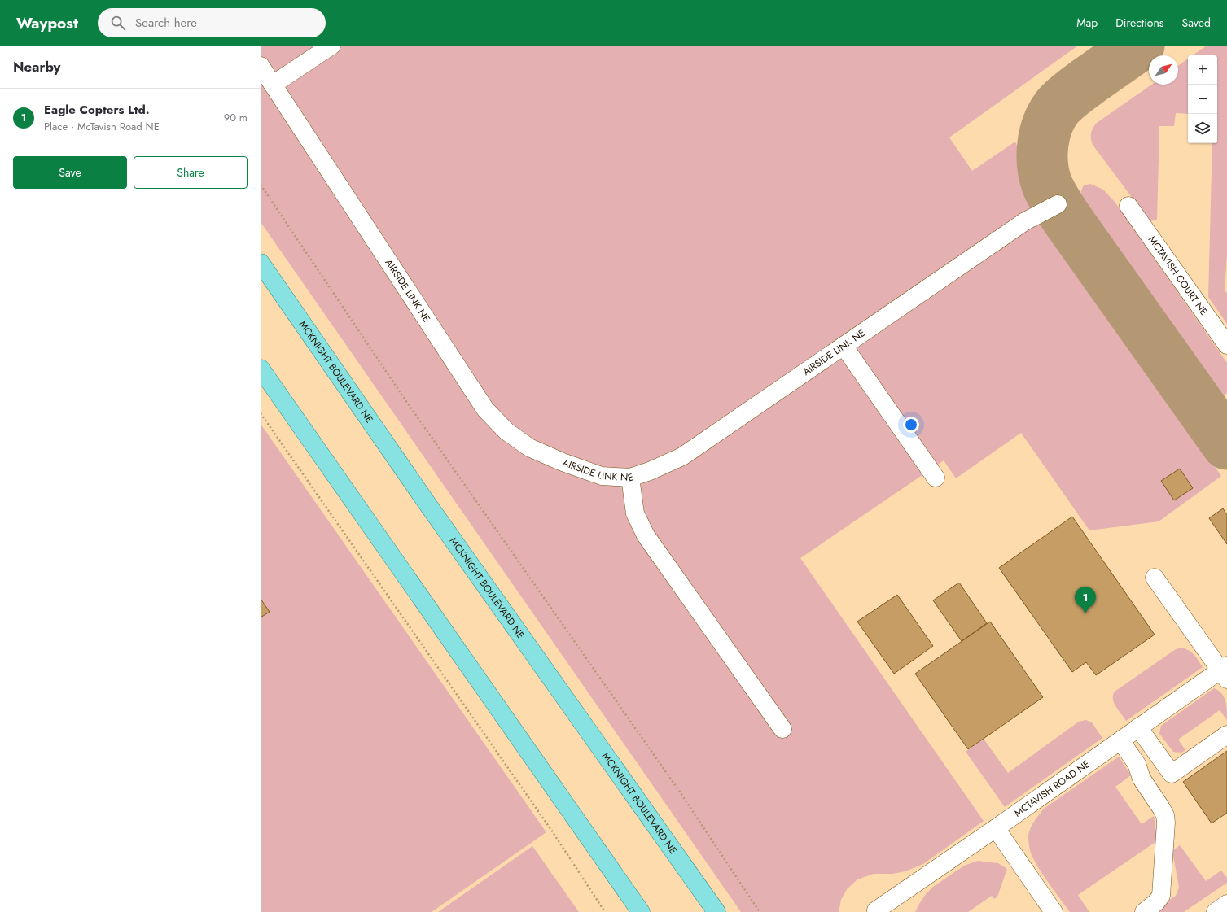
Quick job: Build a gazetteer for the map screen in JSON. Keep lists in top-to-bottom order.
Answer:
{
  "streets": {
    "main road": ["MCKNIGHT BOULEVARD NE"],
    "street": ["MCTAVISH COURT NE", "AIRSIDE LINK NE", "MCTAVISH ROAD NE"]
  },
  "north": "top right",
  "page": {
    "header": "Waypost",
    "search": "Search here",
    "nav": ["Map", "Directions", "Saved"],
    "heading": "Nearby",
    "map_buttons": ["+", "−"],
    "list": [
      {
        "mark": "1",
        "name": "Eagle Copters Ltd.",
        "note": "Place · McTavish Road NE",
        "value": "90 m"
      }
    ],
    "buttons": ["Save", "Share"],
    "pins": "1"
  }
}
